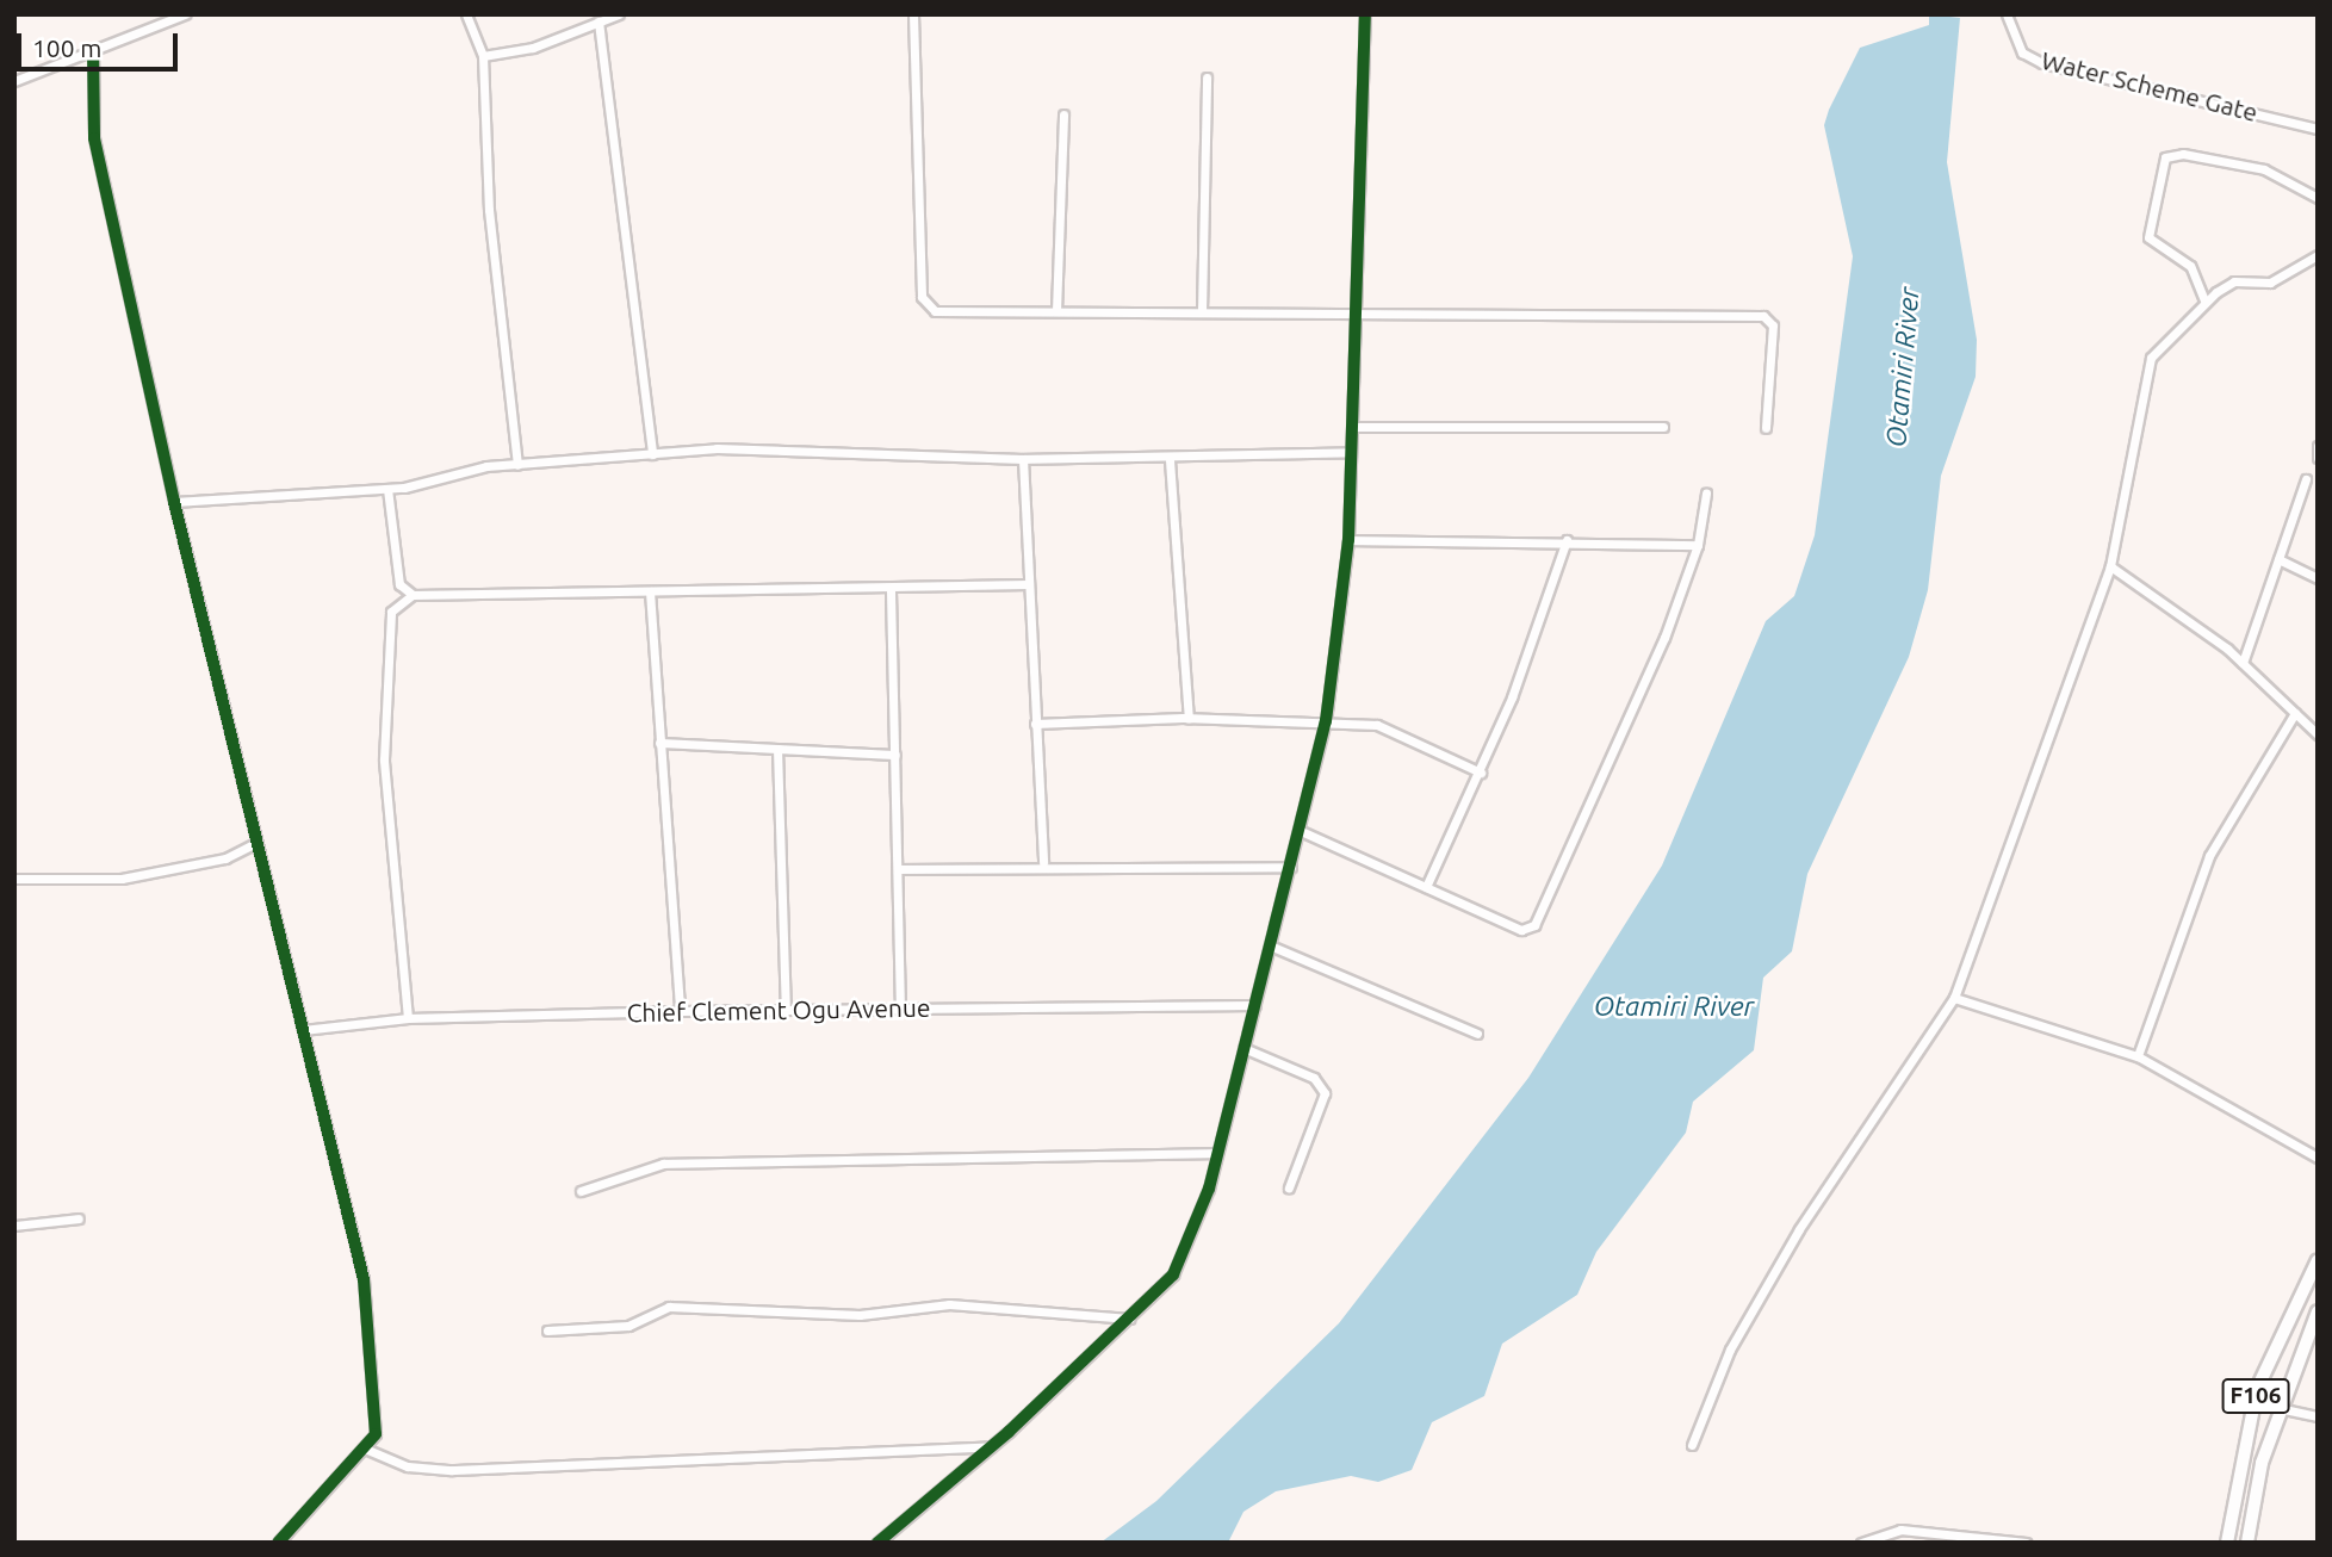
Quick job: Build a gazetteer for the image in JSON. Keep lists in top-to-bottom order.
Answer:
{
  "streets": {
    "main road": ["F106"],
    "street": ["Water Scheme Gate", "Chief Clement Ogu Avenue"]
  },
  "water": ["Otamiri River"],
  "scale_bar": "100 m"
}
